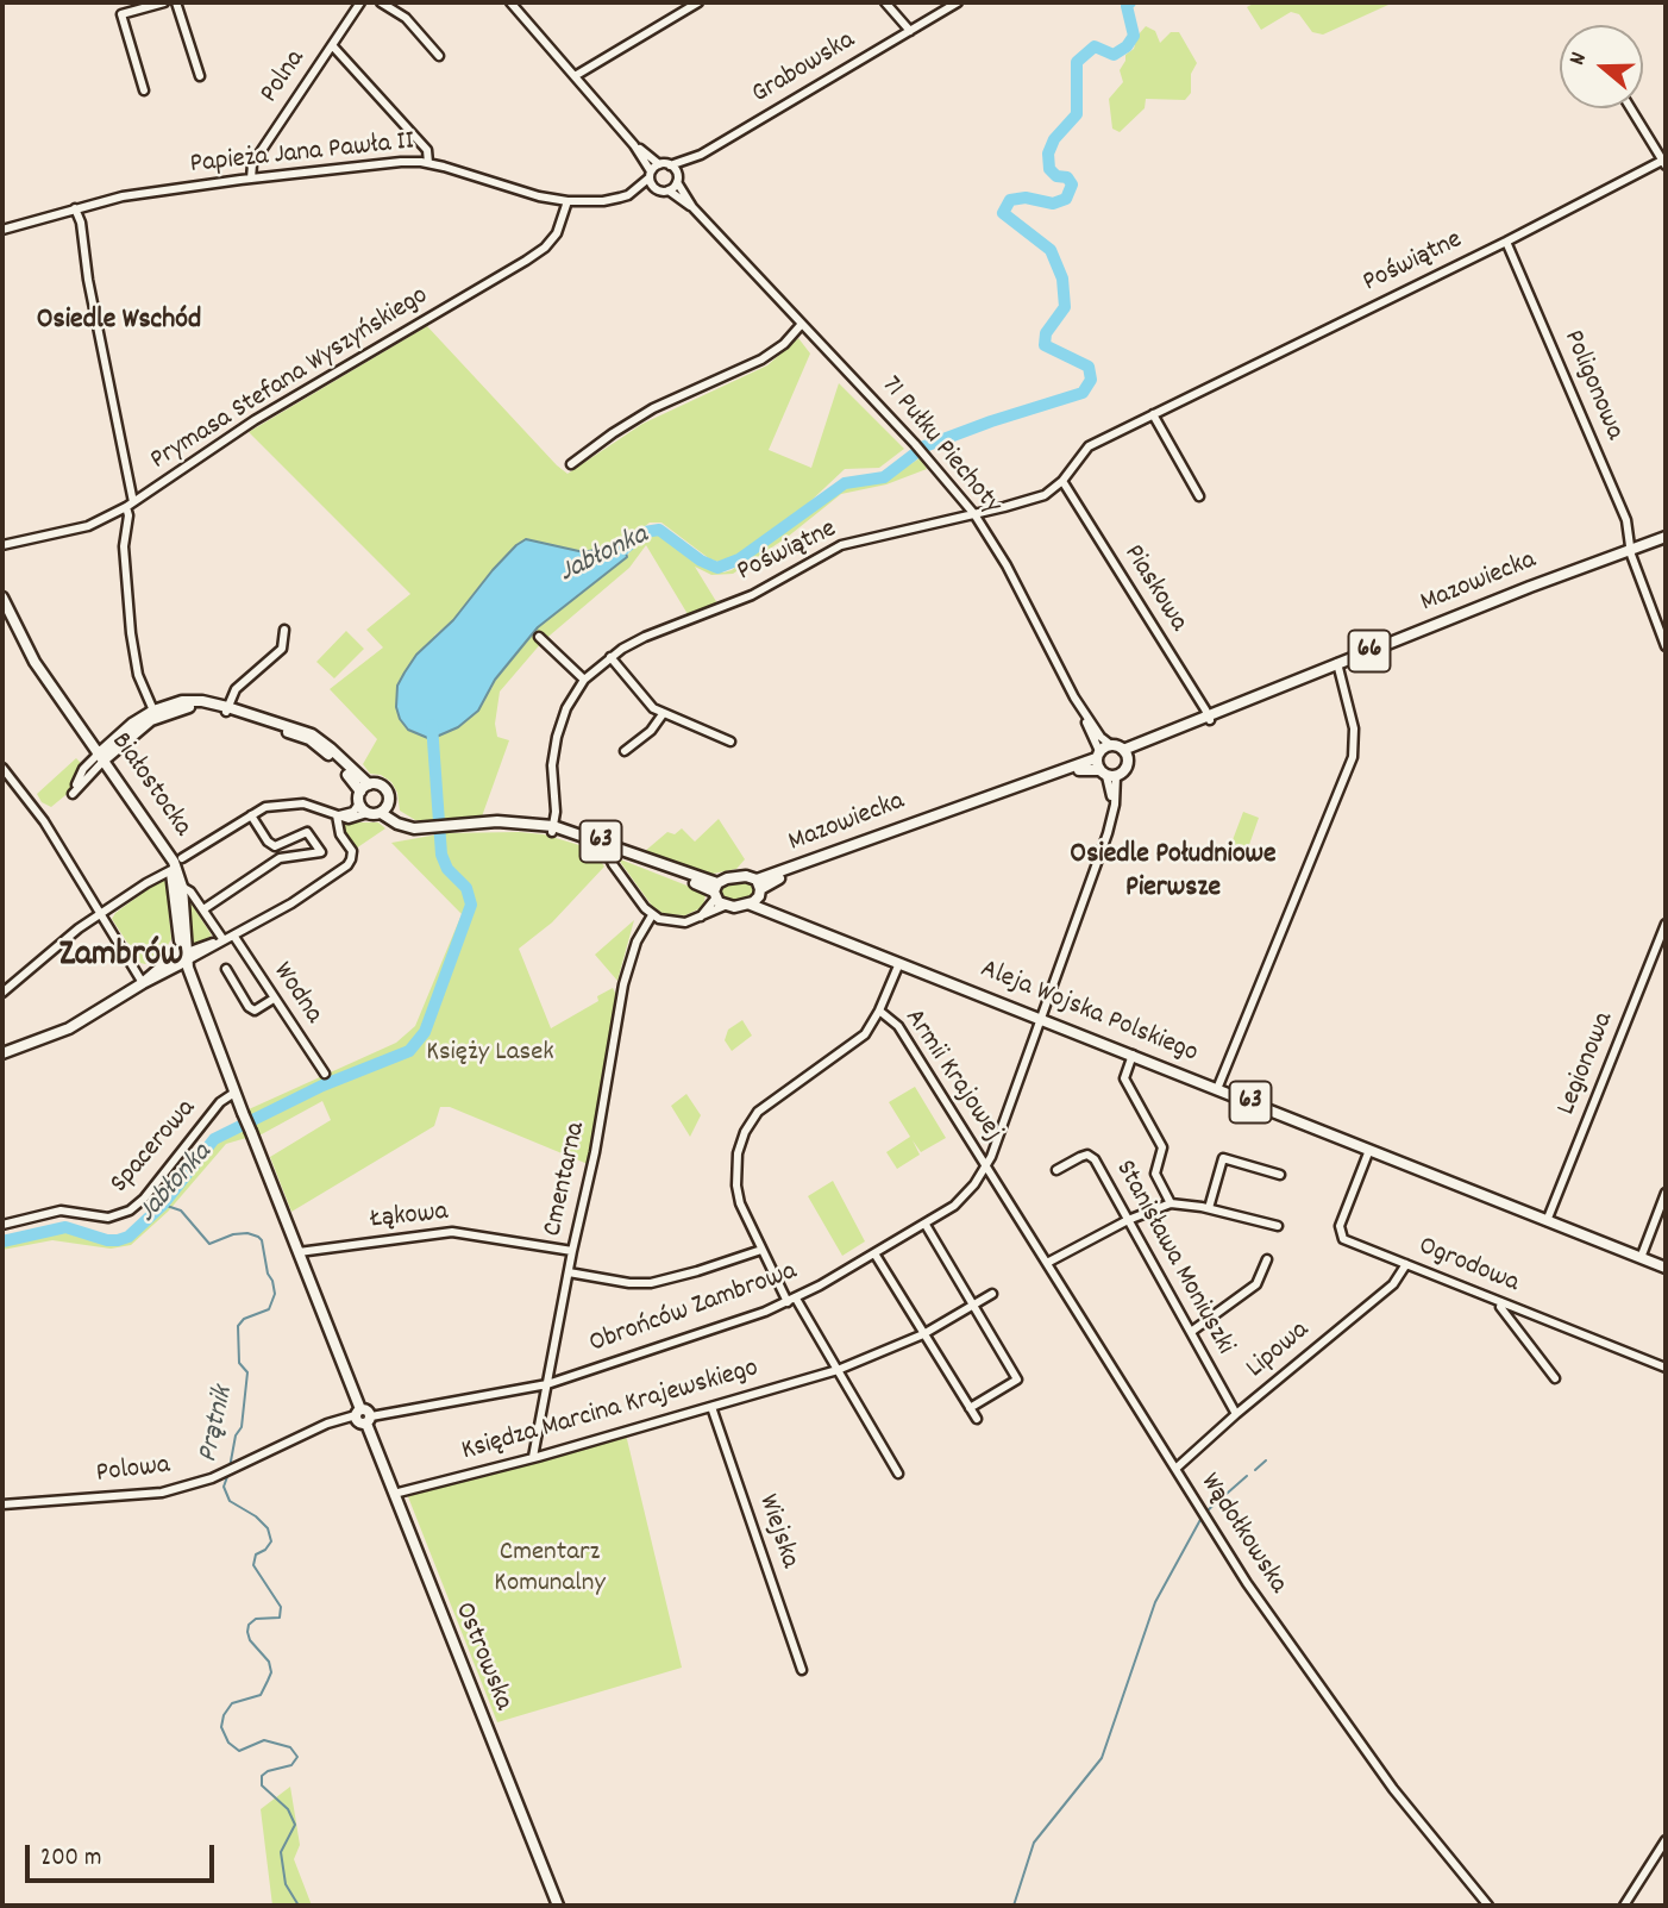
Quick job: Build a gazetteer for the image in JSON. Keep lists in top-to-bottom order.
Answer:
{
  "streets": {
    "main road": [
      "Mazowiecka",
      "66",
      "Białostocka",
      "63",
      "Aleja Wojska Polskiego",
      "Ostrowska"
    ],
    "street": [
      "Grabowska",
      "Polna",
      "Papieża Jana Pawła II",
      "Poświątne",
      "Prymasa Stefana Wyszyńskiego",
      "Poligonowa",
      "71 Pułku Piechoty",
      "Piaskowa",
      "Wodna",
      "Legionowa",
      "Armii Krajowej",
      "Spacerowa",
      "Cmentarna",
      "Łąkowa",
      "Stanisława Moniuszki",
      "Ogrodowa",
      "Obrońców Zambrowa",
      "Lipowa",
      "Księdza Marcina Krajewskiego",
      "Polowa",
      "Wiejska",
      "Wądołkowska"
    ]
  },
  "crossings": [
    ["Grabowska", "Papieża Jana Pawła II"],
    ["Grabowska", "71 Pułku Piechoty"],
    ["Polna", "Papieża Jana Pawła II"],
    ["Papieża Jana Pawła II", "Prymasa Stefana Wyszyńskiego"],
    ["Papieża Jana Pawła II", "71 Pułku Piechoty"],
    ["Poświątne", "Poligonowa"],
    ["Poświątne", "71 Pułku Piechoty"],
    ["Poświątne", "Piaskowa"],
    ["Poświątne", "63"],
    ["Poligonowa", "Mazowiecka"],
    ["71 Pułku Piechoty", "Mazowiecka"],
    ["Mazowiecka", "Piaskowa"],
    ["Mazowiecka", "63"],
    ["Mazowiecka", "Aleja Wojska Polskiego"],
    ["Białostocka", "63"],
    ["63", "Aleja Wojska Polskiego"],
    ["Aleja Wojska Polskiego", "Legionowa"],
    ["Aleja Wojska Polskiego", "Ogrodowa"],
    ["Aleja Wojska Polskiego", "Obrońców Zambrowa"],
    ["Armii Krajowej", "Obrońców Zambrowa"],
    ["Armii Krajowej", "Wądołkowska"],
    ["Cmentarna", "Łąkowa"],
    ["Cmentarna", "Obrońców Zambrowa"],
    ["Cmentarna", "Księdza Marcina Krajewskiego"],
    ["Stanisława Moniuszki", "Lipowa"],
    ["Ogrodowa", "Lipowa"],
    ["Obrońców Zambrowa", "Wądołkowska"],
    ["Obrońców Zambrowa", "Ostrowska"],
    ["Lipowa", "Wądołkowska"],
    ["Księdza Marcina Krajewskiego", "Wiejska"],
    ["Księdza Marcina Krajewskiego", "Ostrowska"]
  ],
  "districts": ["Osiedle Wschód", "Osiedle Południowe Pierwsze", "Zambrów"],
  "water": ["Jabłonka", "Prątnik"],
  "parks": ["Księży Lasek", "Cmentarz Komunalny"],
  "scale_bar": "200 m",
  "north": "left"
}
